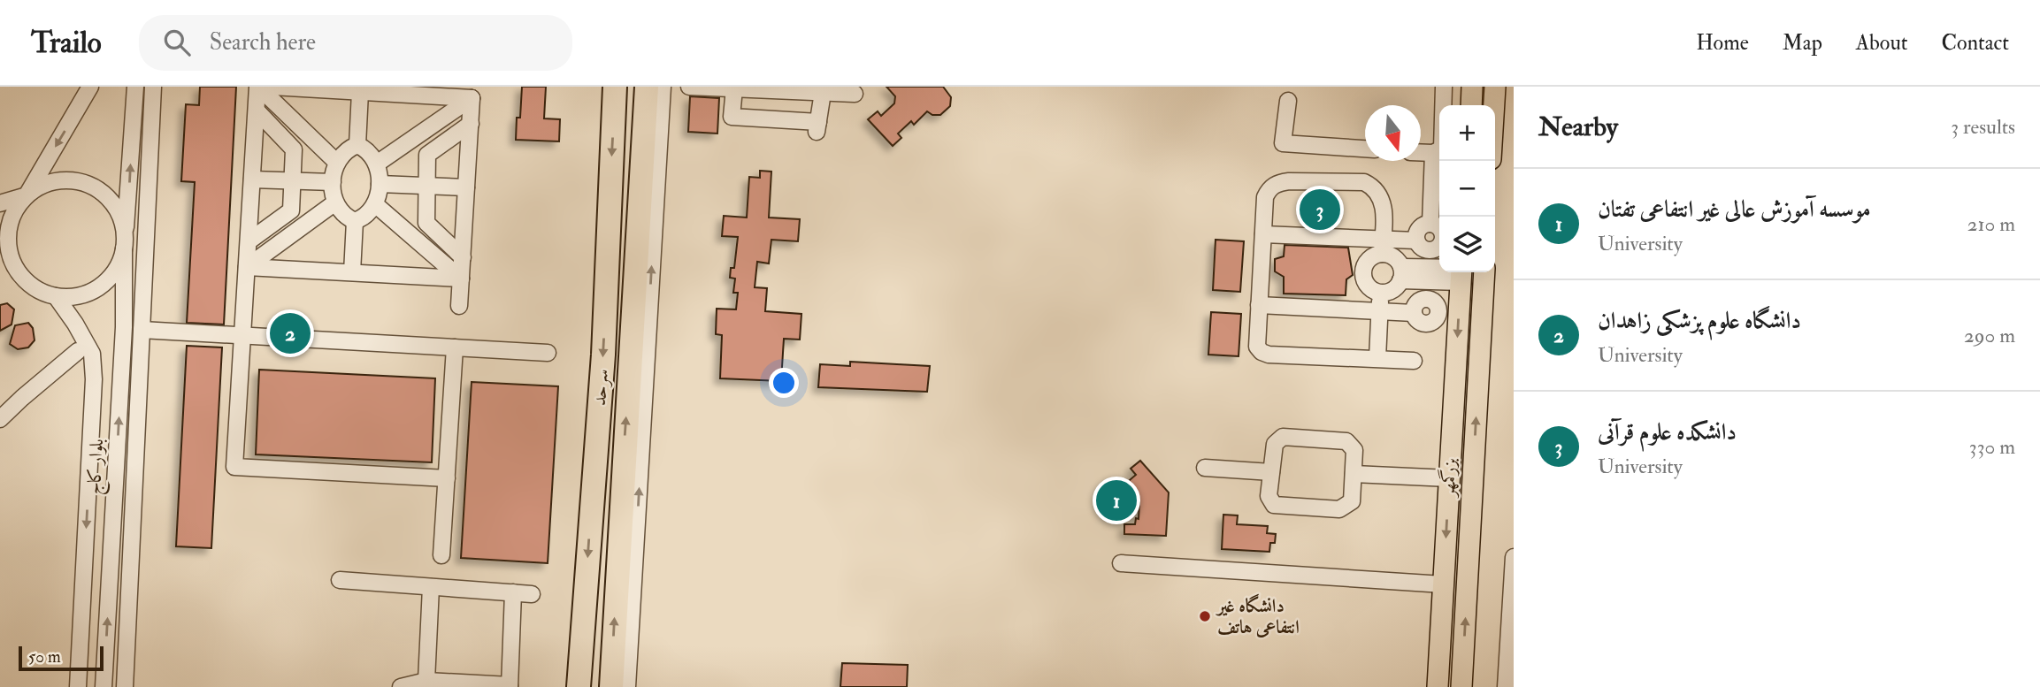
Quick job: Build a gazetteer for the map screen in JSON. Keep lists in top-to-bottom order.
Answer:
{
  "streets": {
    "highway": ["سرحد"],
    "main road": ["بزرگمهر"],
    "street": ["بلوار کاج"]
  },
  "places": ["دانشگاه غیر انتفاعی هاتف"],
  "scale_bar": "50 m",
  "north": "bottom",
  "page": {
    "header": "Trailo",
    "search": "Search here",
    "nav": [
      "Home",
      "Map",
      "About",
      "Contact"
    ],
    "heading": ["Nearby", "3 results"],
    "map_buttons": ["+", "−"],
    "list": [
      {
        "mark": "1",
        "name": "موسسه آموزش عالی غیر انتفاعی تفتان",
        "note": "University",
        "value": "210 m"
      },
      {
        "mark": "2",
        "name": "دانشگاه علوم پزشکی زاهدان",
        "note": "University",
        "value": "290 m"
      },
      {
        "mark": "3",
        "name": "دانشکده علوم قرآنی",
        "note": "University",
        "value": "330 m"
      }
    ],
    "pins": ["3", "2", "1"],
    "scale": "50 m"
  }
}
